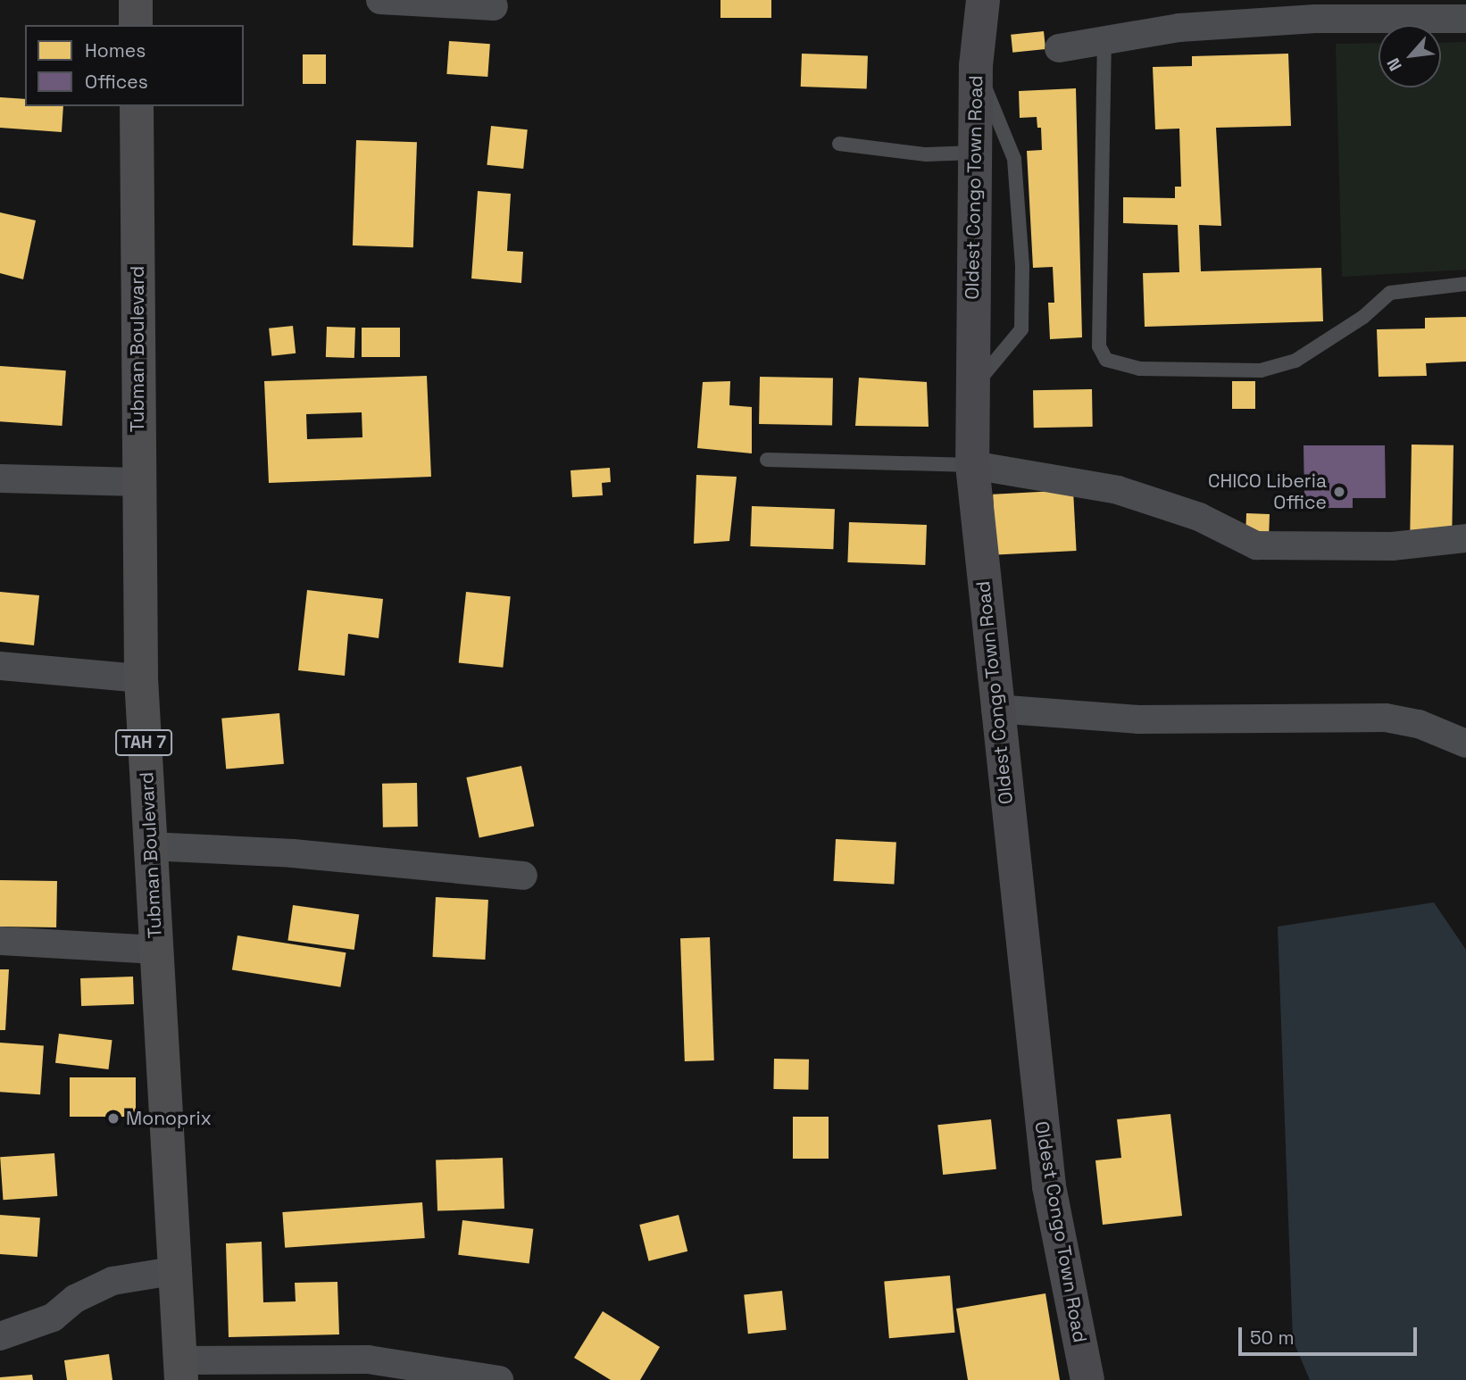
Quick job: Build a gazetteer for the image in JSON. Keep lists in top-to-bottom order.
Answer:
{
  "streets": {
    "highway": ["Tubman Boulevard", "TAH 7"],
    "street": ["Oldest Congo Town Road"]
  },
  "places": ["CHICO Liberia Office", "Monoprix"],
  "legend": ["Homes", "Offices"],
  "scale_bar": "50 m",
  "north": "bottom left"
}
